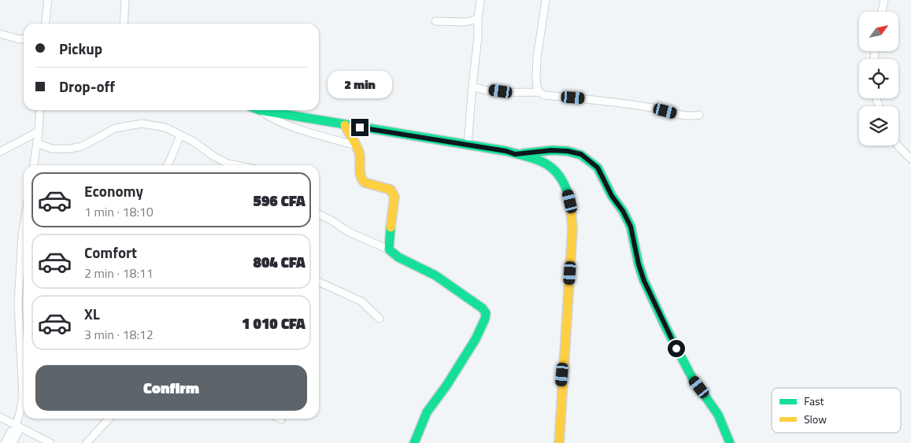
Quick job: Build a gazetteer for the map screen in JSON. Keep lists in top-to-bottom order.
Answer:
{
  "legend": ["Fast", "Slow"],
  "north": "top right",
  "page": {
    "banner": ["Pickup", "Drop-off"],
    "bubble": "2 min",
    "list": [
      {
        "name": "Economy",
        "note": "1 min · 18:10",
        "value": "596 CFA"
      },
      {
        "name": "Comfort",
        "note": "2 min · 18:11",
        "value": "804 CFA"
      },
      {
        "name": "XL",
        "note": "3 min · 18:12",
        "value": "1 010 CFA"
      }
    ],
    "buttons": "Confirm"
  }
}
